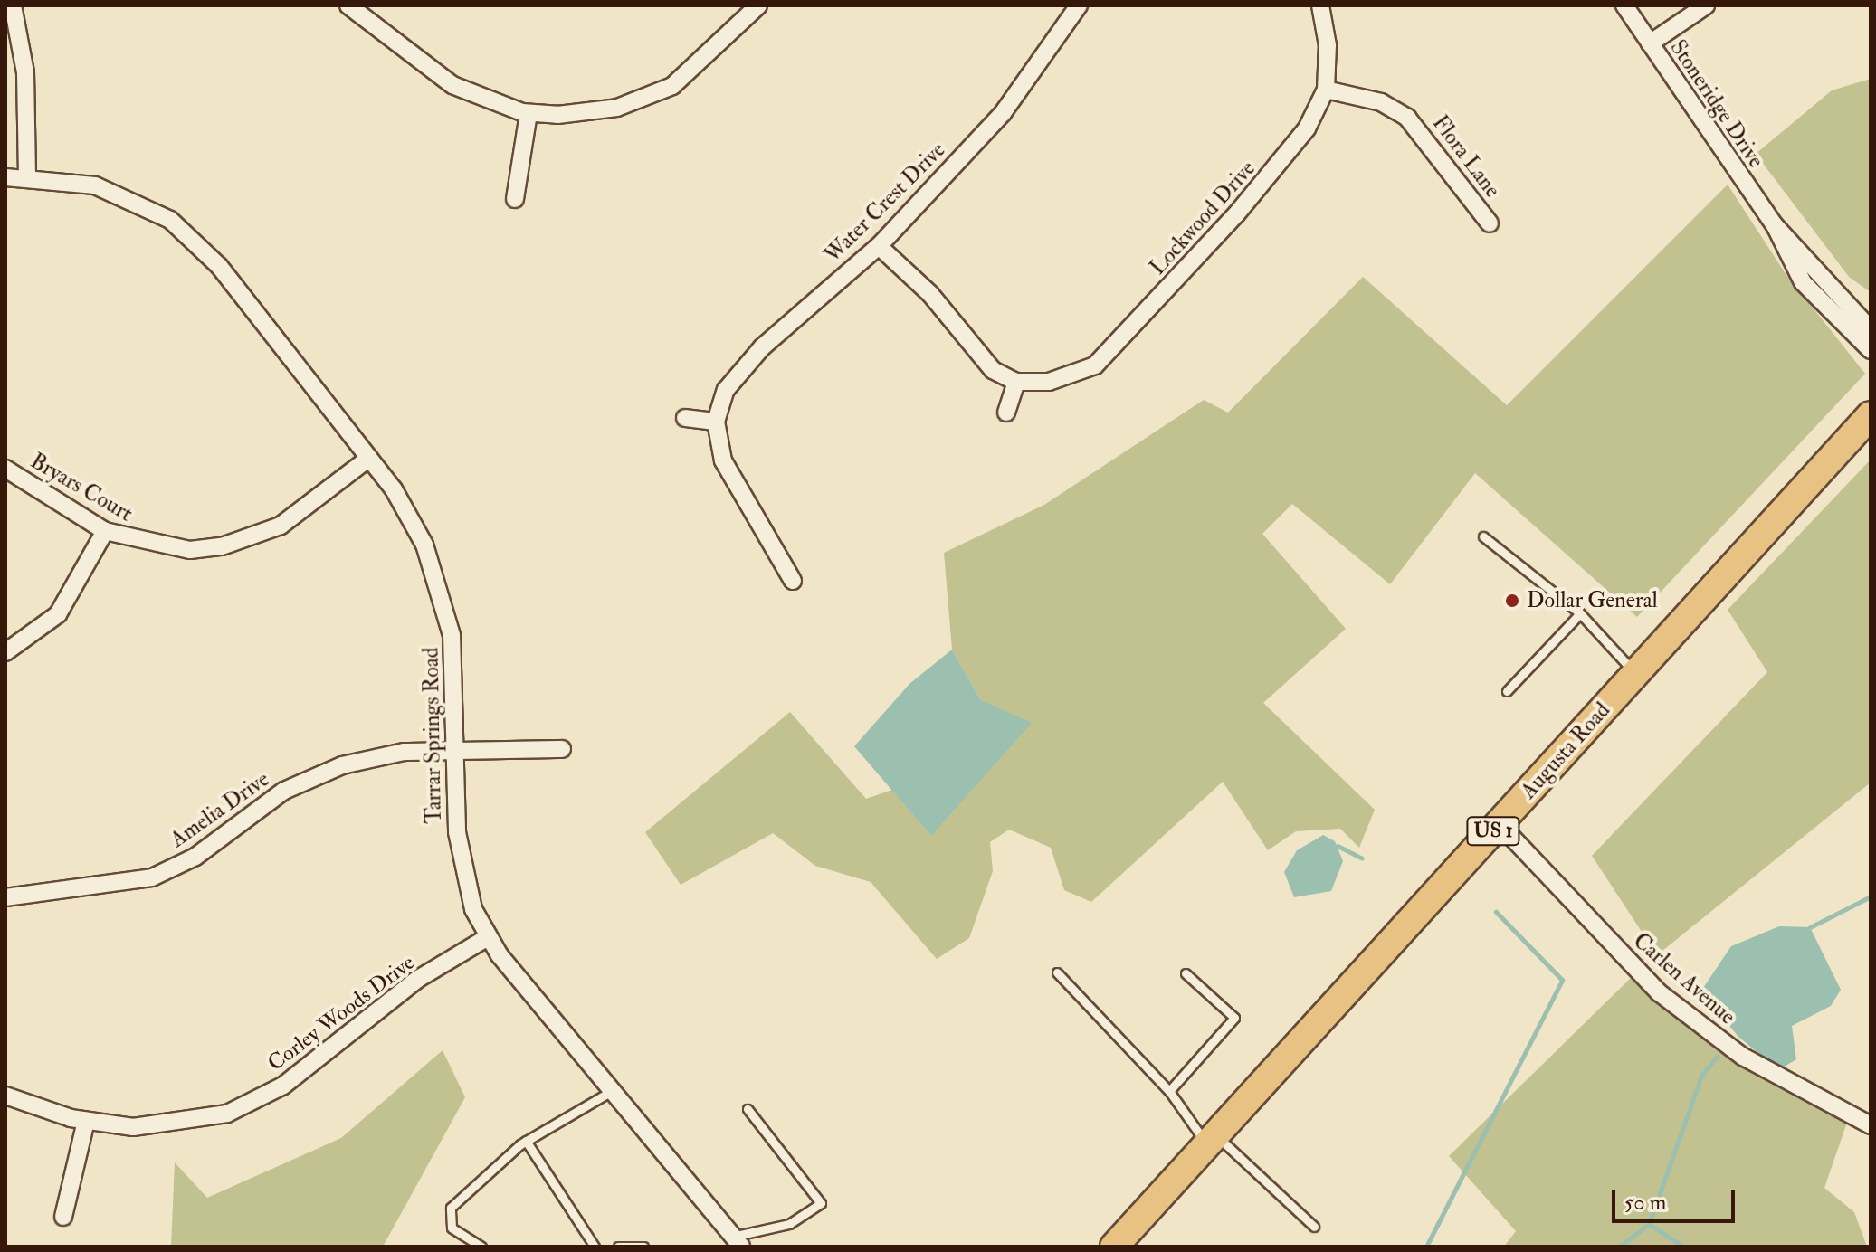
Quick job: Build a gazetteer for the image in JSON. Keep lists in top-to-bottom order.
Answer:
{
  "streets": {
    "main road": ["Augusta Road", "US 1"],
    "street": [
      "Stoneridge Drive",
      "Flora Lane",
      "Water Crest Drive",
      "Lockwood Drive",
      "Bryars Court",
      "Tarrar Springs Road",
      "Amelia Drive",
      "Carlen Avenue",
      "Corley Woods Drive"
    ]
  },
  "crossings": [
    ["Flora Lane", "Lockwood Drive"],
    ["Bryars Court", "Tarrar Springs Road"],
    ["Tarrar Springs Road", "Amelia Drive"],
    ["Tarrar Springs Road", "Corley Woods Drive"],
    ["Augusta Road", "Carlen Avenue"]
  ],
  "places": ["Dollar General"],
  "scale_bar": "50 m"
}
